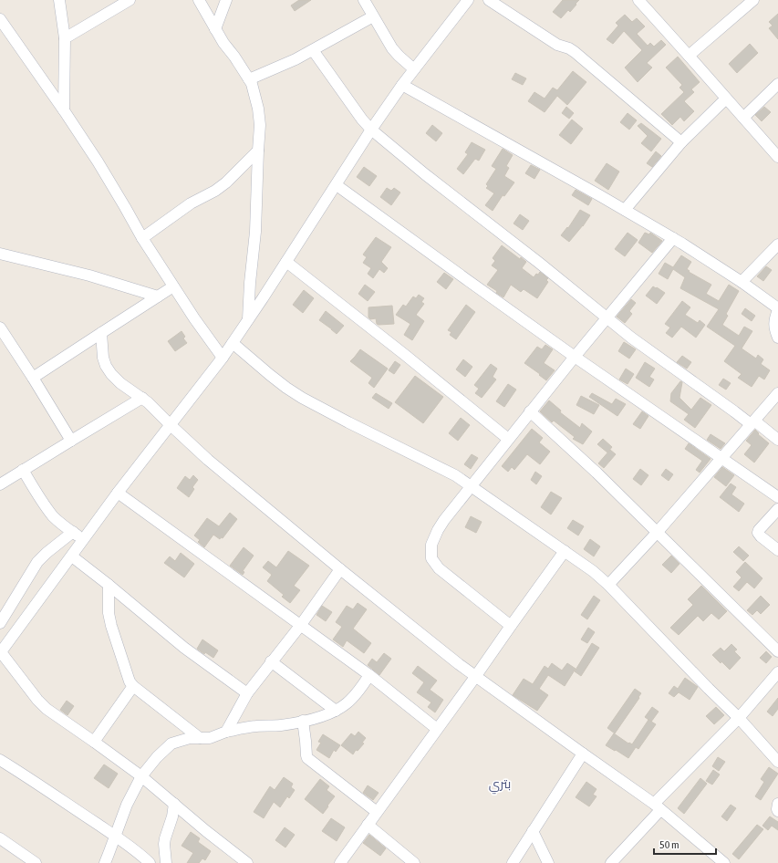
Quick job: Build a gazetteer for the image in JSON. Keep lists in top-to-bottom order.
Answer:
{
  "districts": ["بتري"],
  "scale_bar": "50 m"
}
